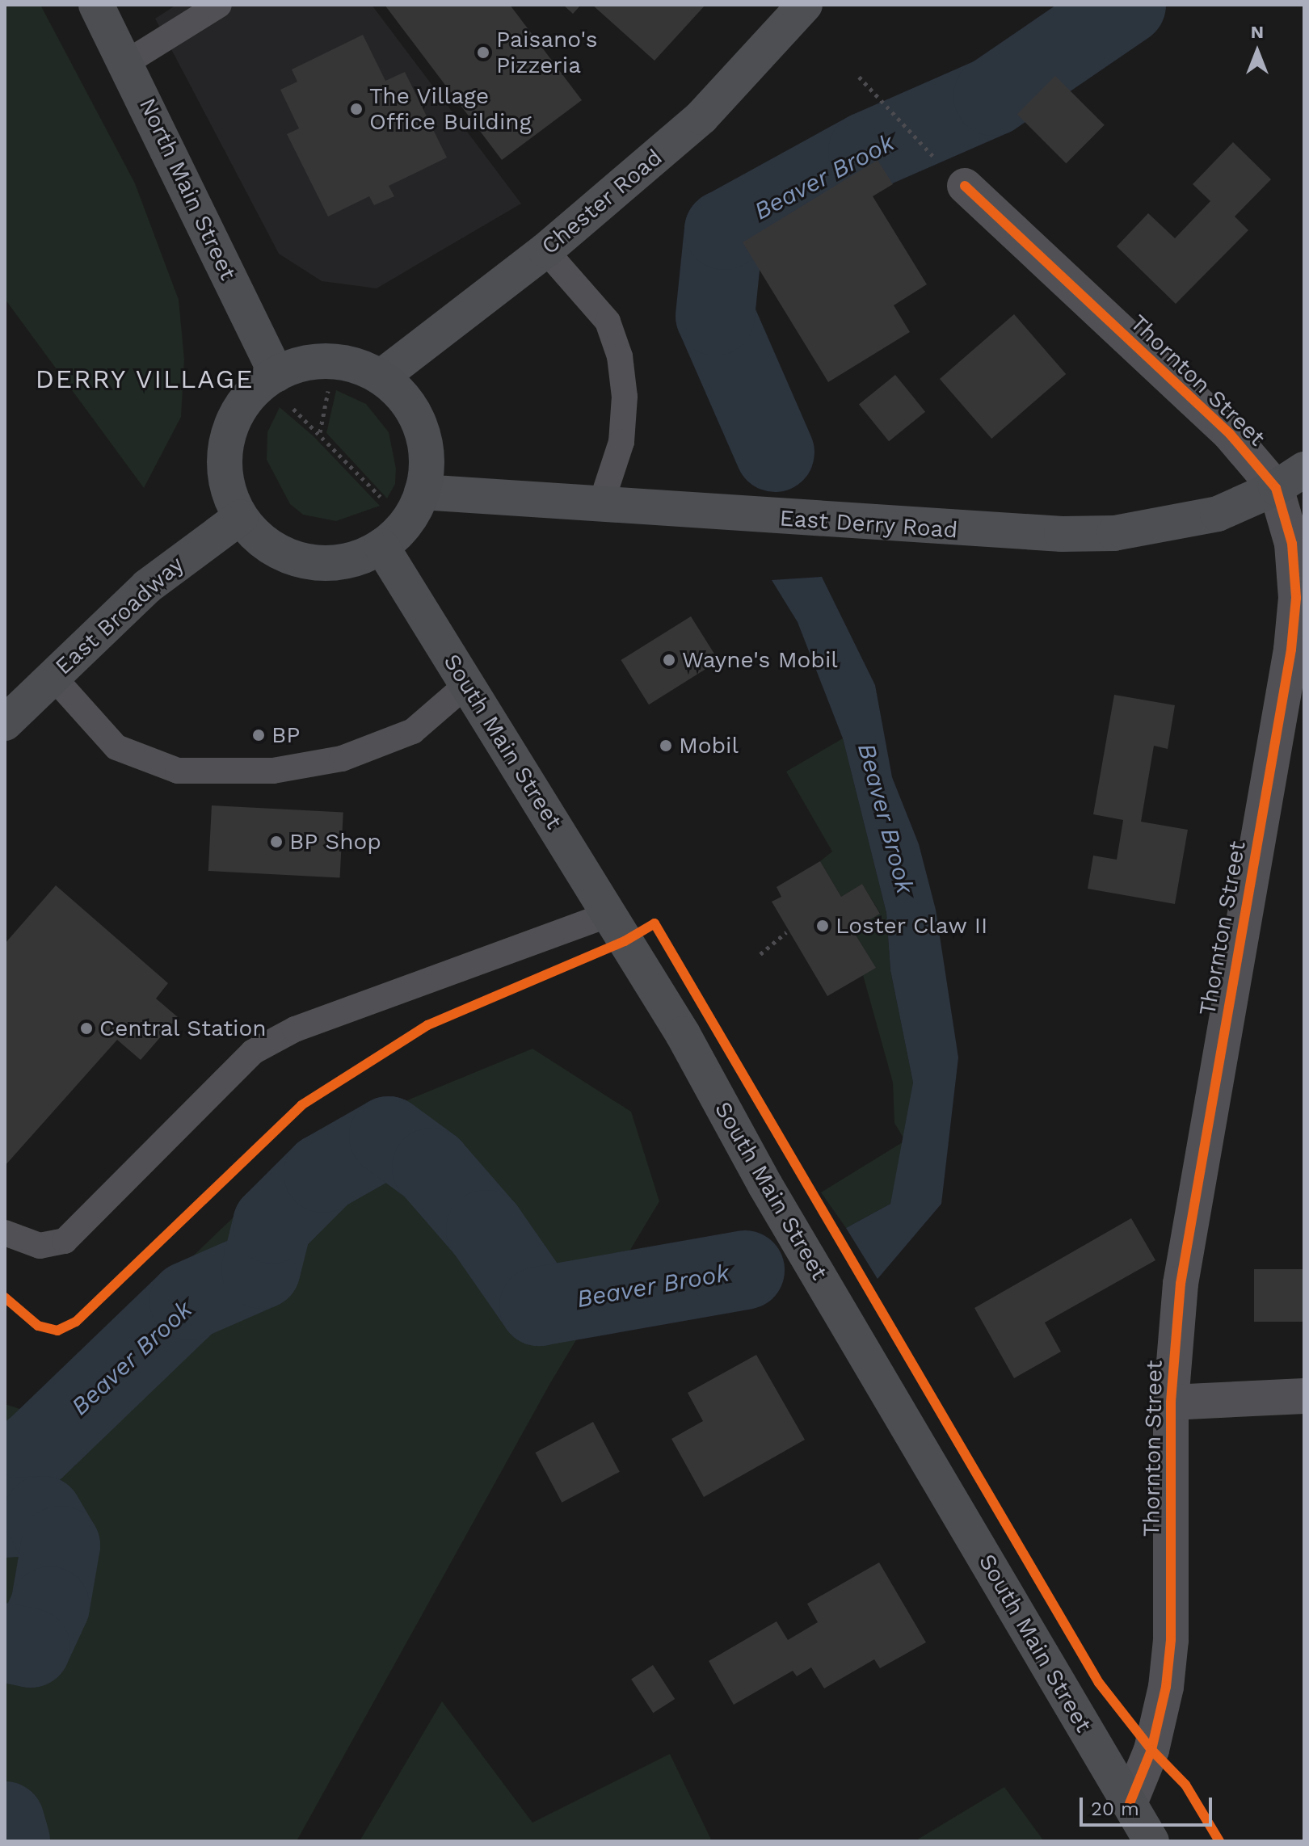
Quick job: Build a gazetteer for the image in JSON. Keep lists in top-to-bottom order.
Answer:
{
  "streets": {
    "main road": ["North Main Street", "East Broadway", "South Main Street"],
    "street": ["Chester Road", "Thornton Street", "East Derry Road"]
  },
  "crossings": [
    ["North Main Street", "Chester Road"],
    ["North Main Street", "East Derry Road"],
    ["North Main Street", "East Broadway"],
    ["North Main Street", "South Main Street"],
    ["Chester Road", "East Derry Road"],
    ["Chester Road", "East Broadway"],
    ["Chester Road", "South Main Street"],
    ["Thornton Street", "East Derry Road"],
    ["Thornton Street", "South Main Street"],
    ["East Derry Road", "East Broadway"],
    ["East Derry Road", "South Main Street"],
    ["East Broadway", "South Main Street"]
  ],
  "districts": ["DERRY VILLAGE"],
  "water": ["Beaver Brook"],
  "places": [
    "Paisano's Pizzeria",
    "The Village Office Building",
    "Wayne's Mobil",
    "BP",
    "Mobil",
    "BP Shop",
    "Loster Claw II",
    "Central Station"
  ],
  "scale_bar": "20 m",
  "north": "top"
}
